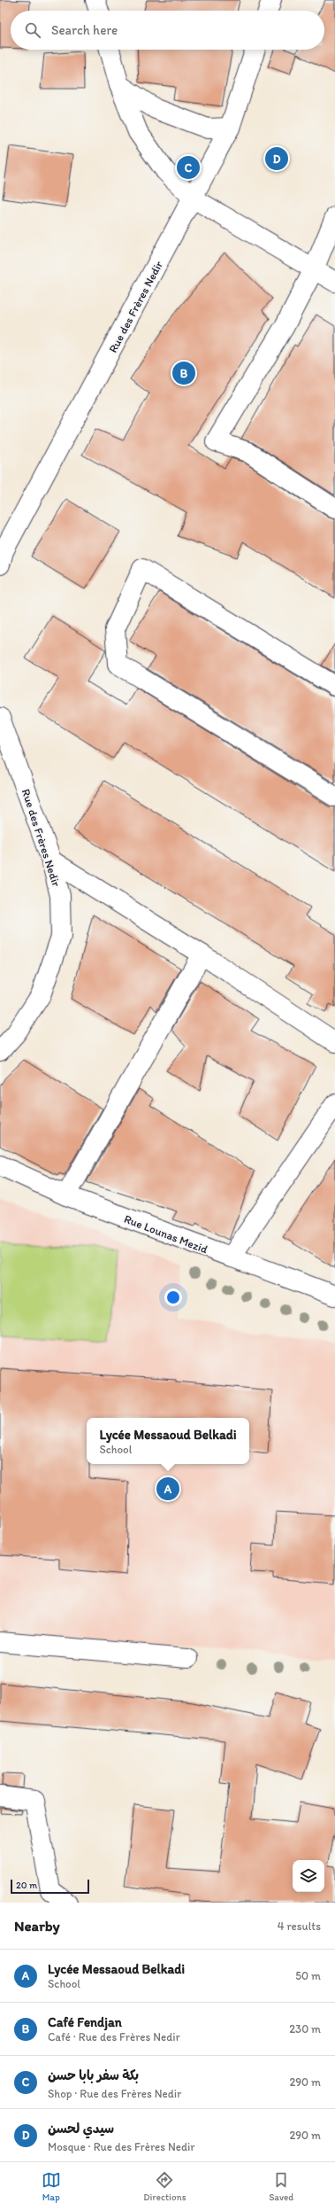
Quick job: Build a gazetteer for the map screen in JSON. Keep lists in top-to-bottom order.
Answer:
{
  "streets": {
    "street": ["Rue des Frères Nedir", "Rue Lounas Mezid"]
  },
  "scale_bar": "20 m",
  "page": {
    "search": "Search here",
    "pins": [
      "D",
      "C",
      "B",
      "A"
    ],
    "popup": ["Lycée Messaoud Belkadi", "School"],
    "scale": "20 m",
    "heading": ["Nearby", "4 results"],
    "list": [
      {
        "mark": "A",
        "name": "Lycée Messaoud Belkadi",
        "note": "School",
        "value": "50 m"
      },
      {
        "mark": "B",
        "name": "Café Fendjan",
        "note": "Café · Rue des Frères Nedir",
        "value": "230 m"
      },
      {
        "mark": "C",
        "name": "بكة سفر بابا حسن",
        "note": "Shop · Rue des Frères Nedir",
        "value": "290 m"
      },
      {
        "mark": "D",
        "name": "سيدي لحسن",
        "note": "Mosque · Rue des Frères Nedir",
        "value": "290 m"
      }
    ],
    "nav": ["Map", "Directions", "Saved"]
  }
}
